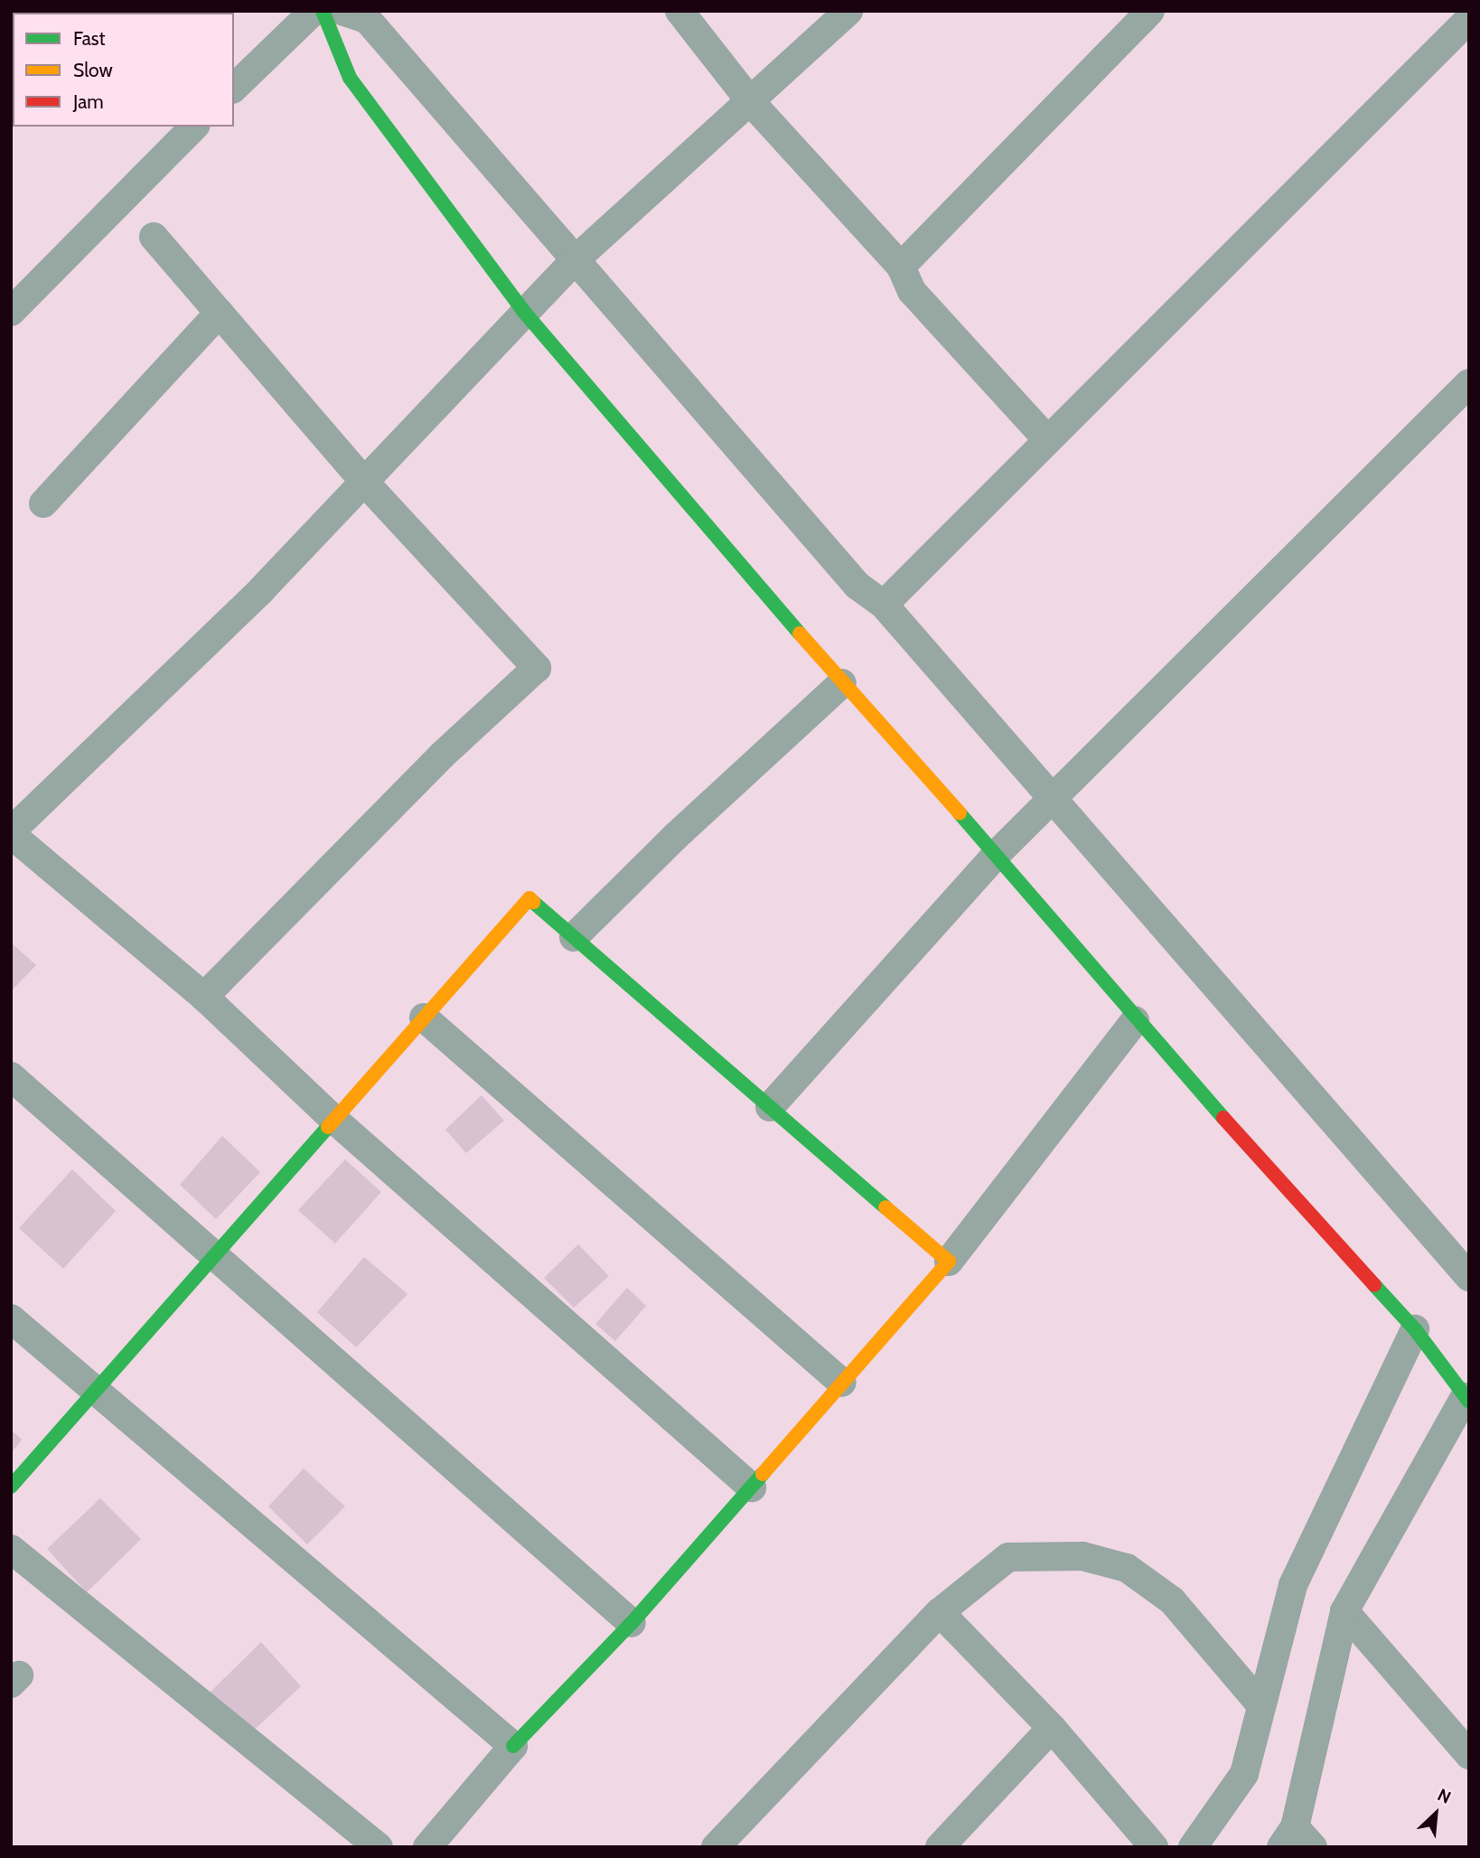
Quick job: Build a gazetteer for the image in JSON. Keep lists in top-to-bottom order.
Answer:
{
  "legend": ["Fast", "Slow", "Jam"],
  "north": "top right"
}
